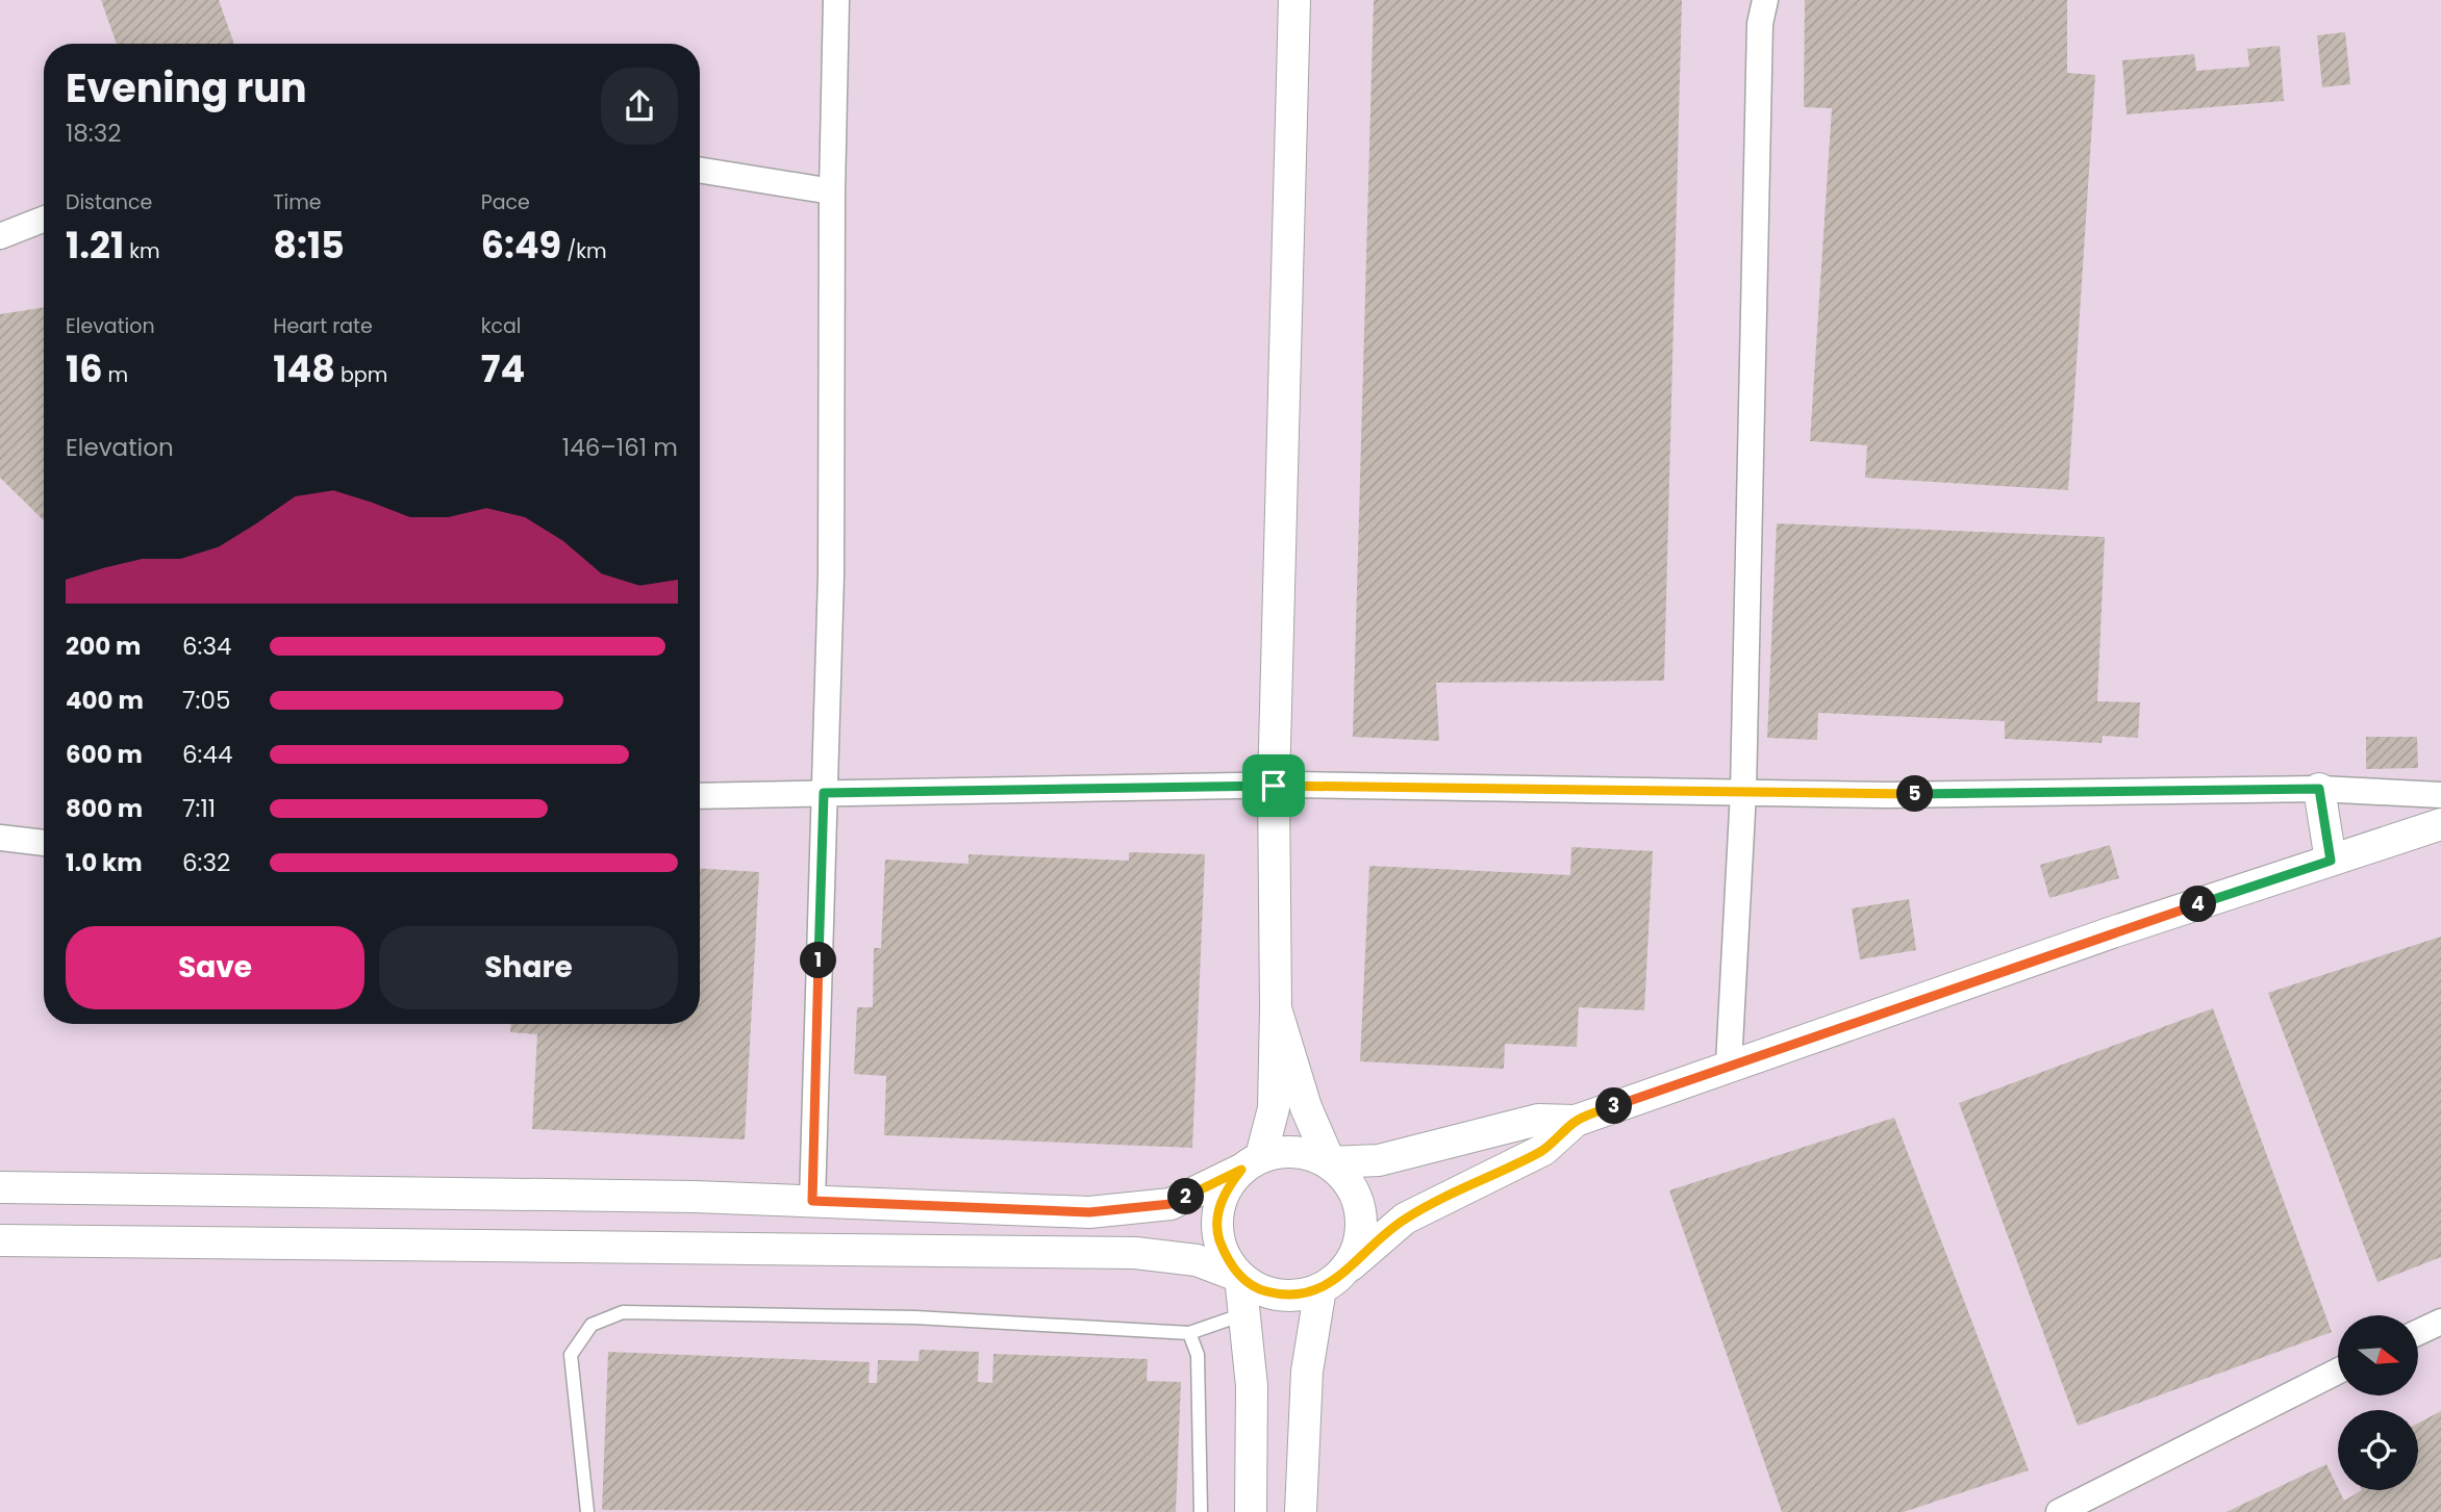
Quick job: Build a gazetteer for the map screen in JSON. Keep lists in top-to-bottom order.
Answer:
{
  "north": "right",
  "page": {
    "heading": ["Evening run", "18:32"],
    "stats": [
      ["Distance", "1.21 km"],
      ["Time", "8:15"],
      ["Pace", "6:49 /km"],
      ["Elevation", "16 m"],
      ["Heart rate", "148 bpm"],
      ["kcal", "74"]
    ],
    "chart": ["Elevation", "146–161 m"],
    "list": [
      {
        "name": "200 m",
        "note": "6:34"
      },
      {
        "name": "400 m",
        "note": "7:05"
      },
      {
        "name": "600 m",
        "note": "6:44"
      },
      {
        "name": "800 m",
        "note": "7:11"
      },
      {
        "name": "1.0 km",
        "note": "6:32"
      }
    ],
    "pins": [
      "5",
      "4",
      "1",
      "3",
      "2"
    ],
    "buttons": ["Save", "Share"]
  }
}
